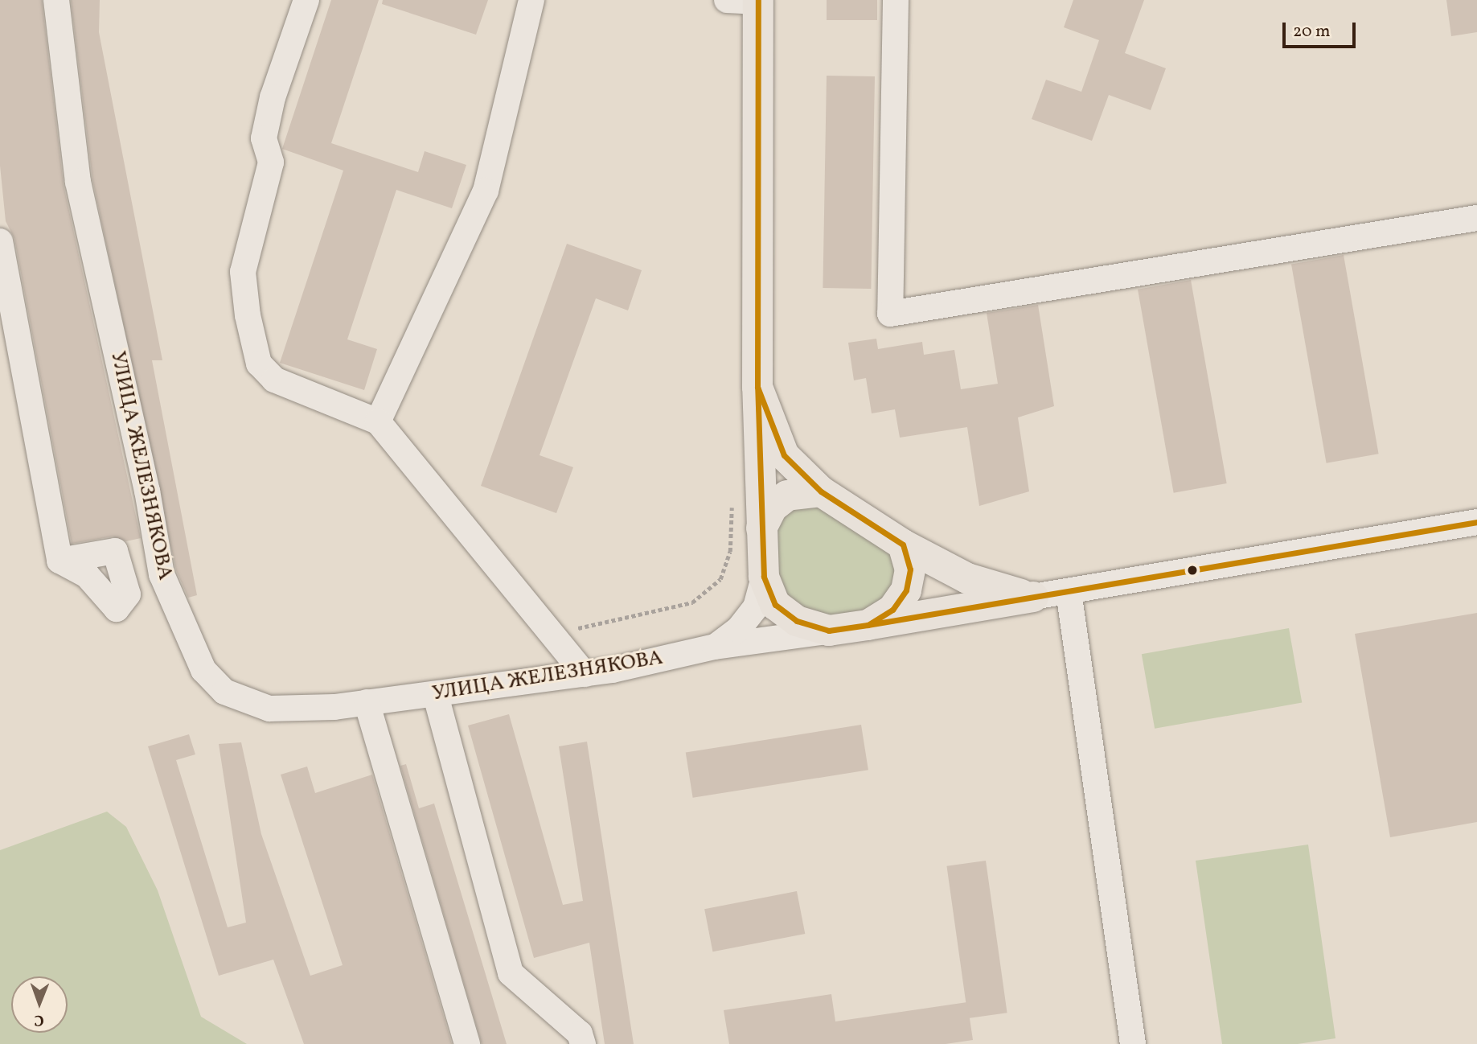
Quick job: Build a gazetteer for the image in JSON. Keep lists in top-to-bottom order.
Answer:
{
  "streets": {
    "street": ["УЛИЦА ЖЕЛЕЗНЯКОВА"]
  },
  "scale_bar": "20 m",
  "north": "bottom"
}
